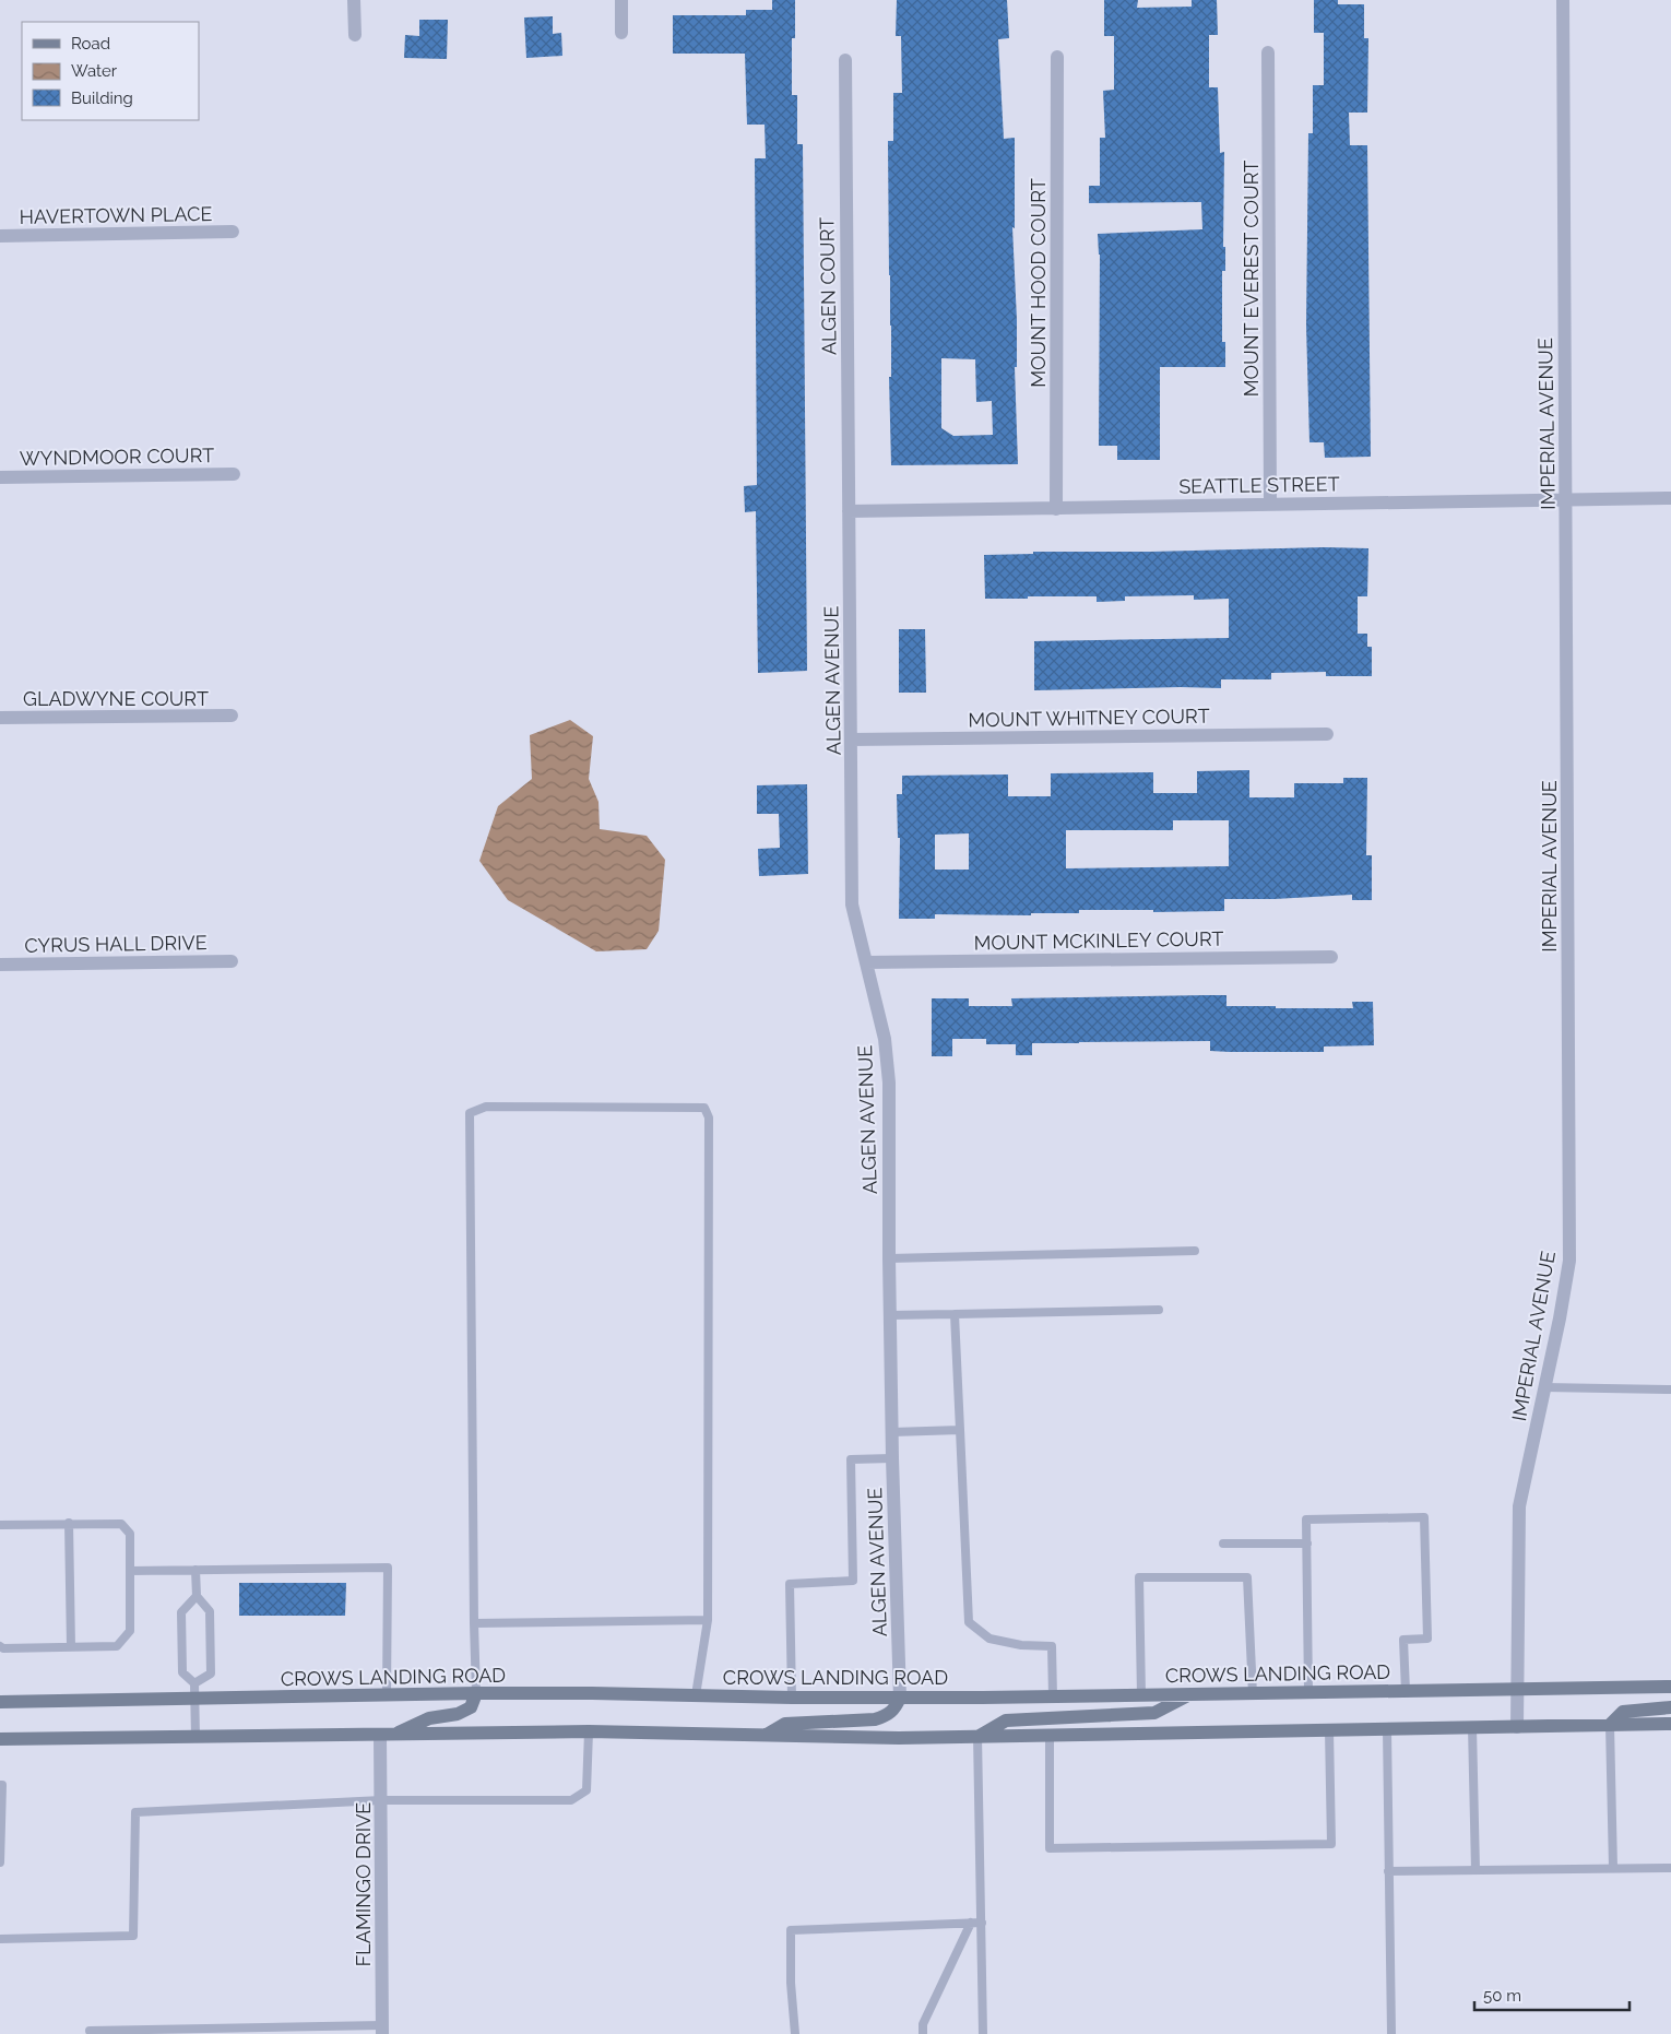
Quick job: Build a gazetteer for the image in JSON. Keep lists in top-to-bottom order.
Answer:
{
  "streets": {
    "main road": ["CROWS LANDING ROAD"],
    "street": [
      "HAVERTOWN PLACE",
      "MOUNT EVEREST COURT",
      "MOUNT HOOD COURT",
      "ALGEN COURT",
      "IMPERIAL AVENUE",
      "WYNDMOOR COURT",
      "SEATTLE STREET",
      "ALGEN AVENUE",
      "GLADWYNE COURT",
      "MOUNT WHITNEY COURT",
      "MOUNT MCKINLEY COURT",
      "CYRUS HALL DRIVE",
      "FLAMINGO DRIVE"
    ]
  },
  "crossings": [
    ["MOUNT EVEREST COURT", "SEATTLE STREET"],
    ["MOUNT HOOD COURT", "SEATTLE STREET"],
    ["ALGEN COURT", "SEATTLE STREET"],
    ["ALGEN COURT", "ALGEN AVENUE"],
    ["IMPERIAL AVENUE", "SEATTLE STREET"],
    ["IMPERIAL AVENUE", "CROWS LANDING ROAD"],
    ["SEATTLE STREET", "ALGEN AVENUE"],
    ["ALGEN AVENUE", "MOUNT WHITNEY COURT"],
    ["ALGEN AVENUE", "MOUNT MCKINLEY COURT"],
    ["ALGEN AVENUE", "CROWS LANDING ROAD"]
  ],
  "legend": ["Road", "Water", "Building"],
  "scale_bar": "50 m"
}
